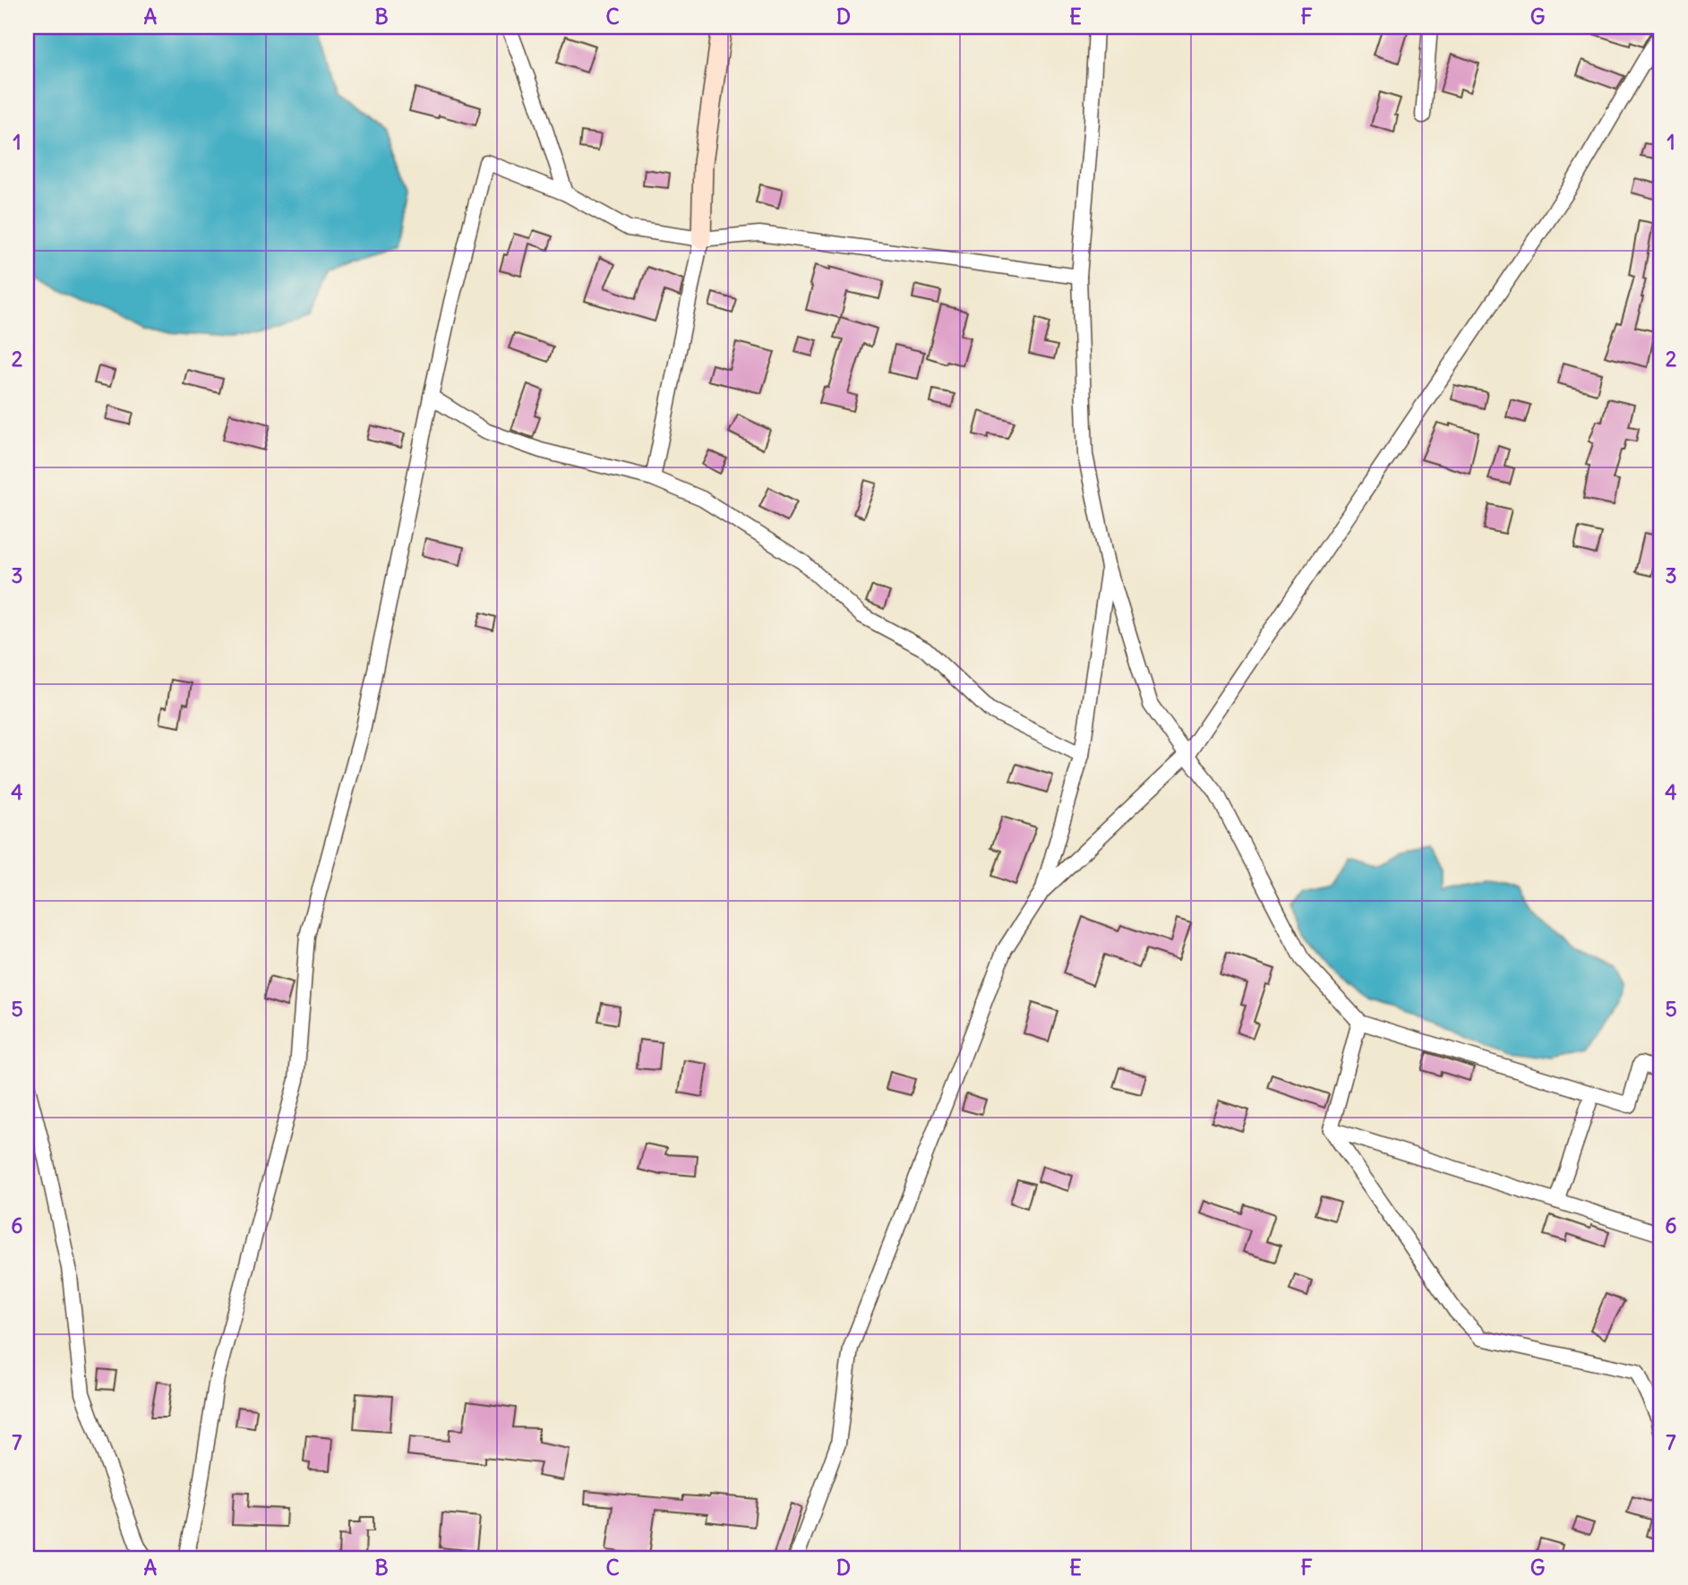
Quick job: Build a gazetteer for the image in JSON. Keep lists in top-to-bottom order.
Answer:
{
  "grid": {
    "columns": [
      "A",
      "B",
      "C",
      "D",
      "E",
      "F",
      "G"
    ],
    "rows": [
      "1",
      "2",
      "3",
      "4",
      "5",
      "6",
      "7"
    ]
  }
}
